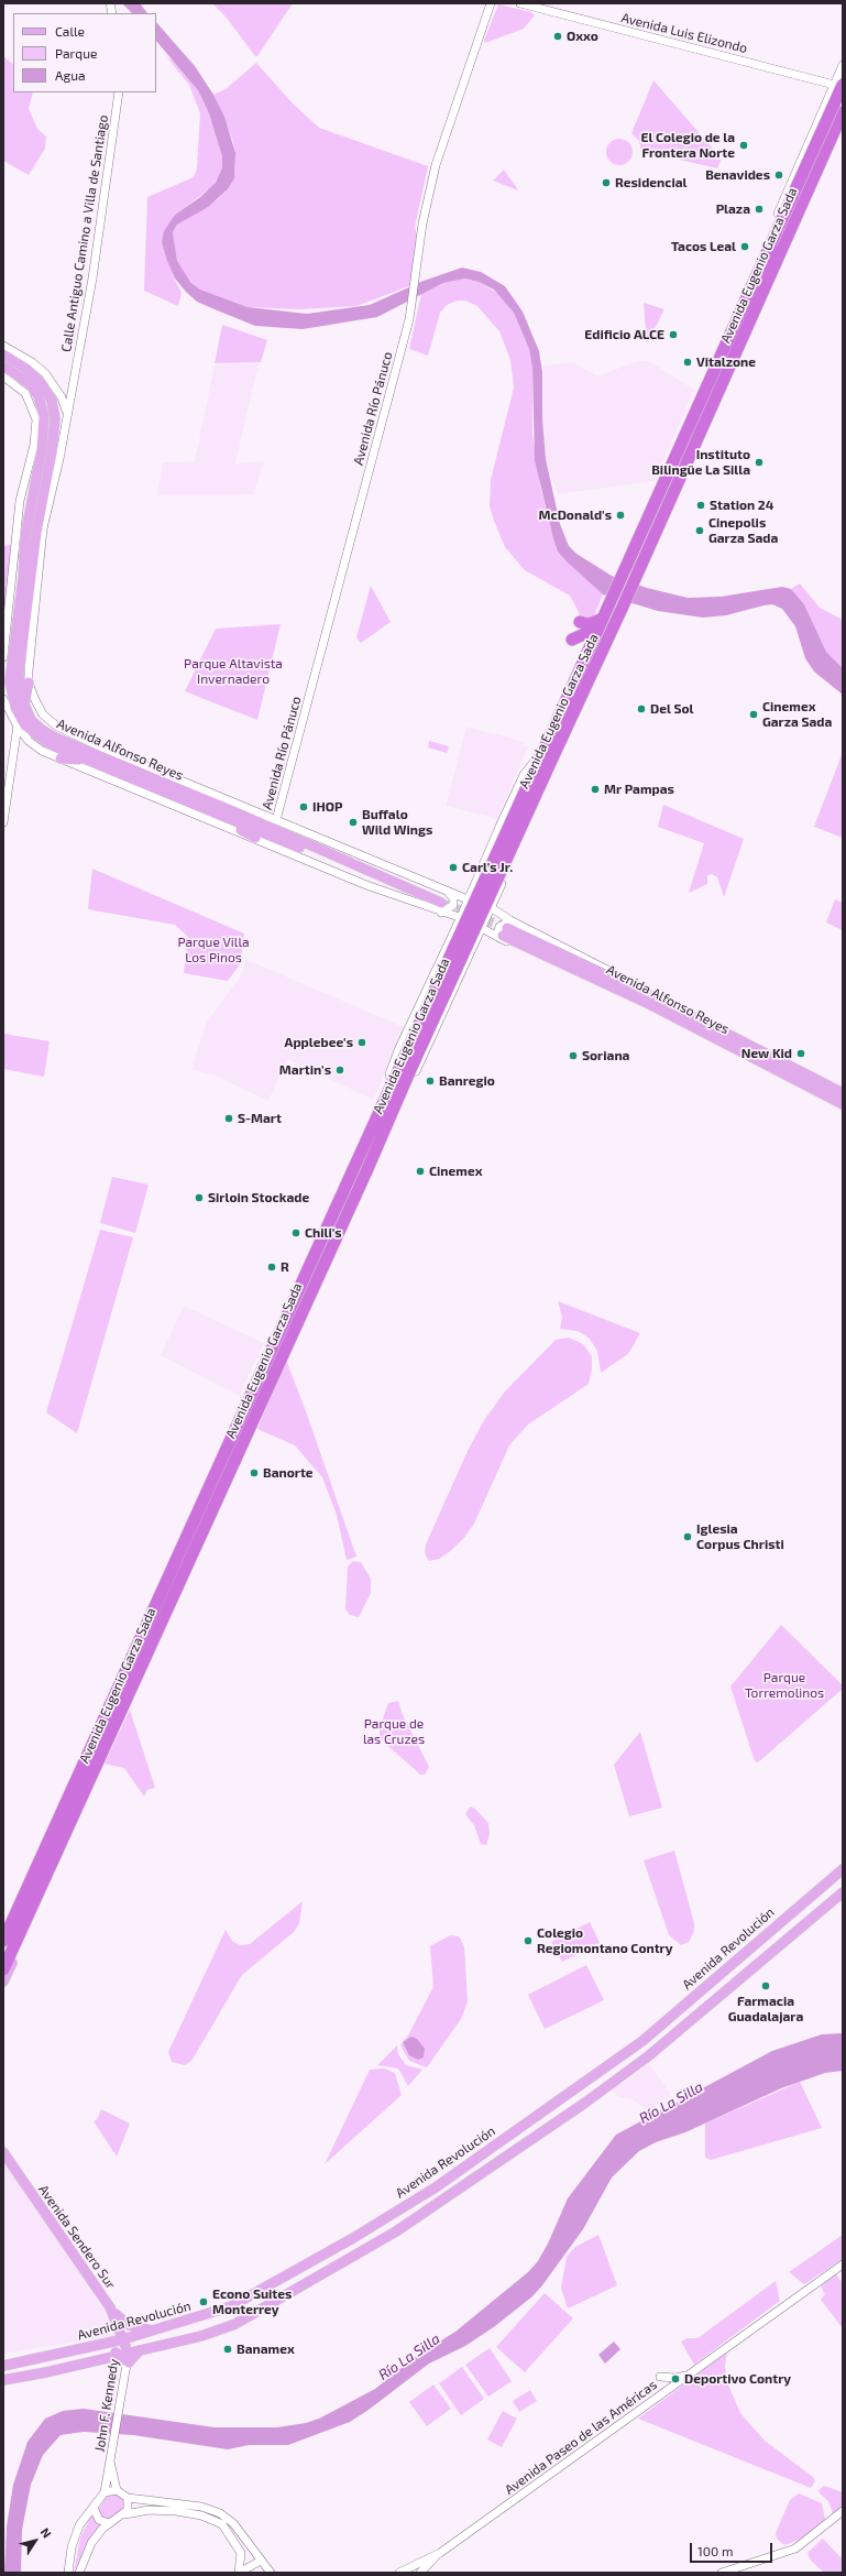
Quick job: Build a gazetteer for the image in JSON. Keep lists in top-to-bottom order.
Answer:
{
  "streets": {
    "highway": ["Avenida Eugenio Garza Sada"],
    "main road": ["Avenida Alfonso Reyes", "Avenida Revolución", "Avenida Sendero Sur"],
    "street": [
      "Avenida Luis Elizondo",
      "Calle Antiguo Camino a Villa de Santiago",
      "Avenida Río Pánuco",
      "John F. Kennedy",
      "Avenida Paseo de las Américas"
    ]
  },
  "crossings": [
    ["Avenida Luis Elizondo", "Avenida Eugenio Garza Sada"],
    ["Avenida Revolución", "Avenida Sendero Sur"],
    ["Avenida Revolución", "John F. Kennedy"],
    ["Avenida Sendero Sur", "John F. Kennedy"]
  ],
  "water": ["Río La Silla"],
  "parks": [
    "Parque Altavista Invernadero",
    "Parque Villa Los Pinos",
    "Parque Torremolinos",
    "Parque de las Cruzes"
  ],
  "places": [
    "Oxxo",
    "El Colegio de la Frontera Norte",
    "Benavides",
    "Residencial",
    "Plaza",
    "Tacos Leal",
    "Edificio ALCE",
    "Vitalzone",
    "Instituto Bilingüe La Silla",
    "Station 24",
    "McDonald's",
    "Cinepolis Garza Sada",
    "Del Sol",
    "Cinemex Garza Sada",
    "Mr Pampas",
    "IHOP",
    "Buffalo Wild Wings",
    "Carl's Jr.",
    "Applebee's",
    "New Kid",
    "Soriana",
    "Martin's",
    "Banregio",
    "S-Mart",
    "Cinemex",
    "Sirloin Stockade",
    "Chili's",
    "R",
    "Banorte",
    "Iglesia Corpus Christi",
    "Colegio Regiomontano Contry",
    "Farmacia Guadalajara",
    "Econo Suites Monterrey",
    "Banamex",
    "Deportivo Contry"
  ],
  "legend": ["Calle", "Parque", "Agua"],
  "scale_bar": "100 m",
  "north": "top right"
}
